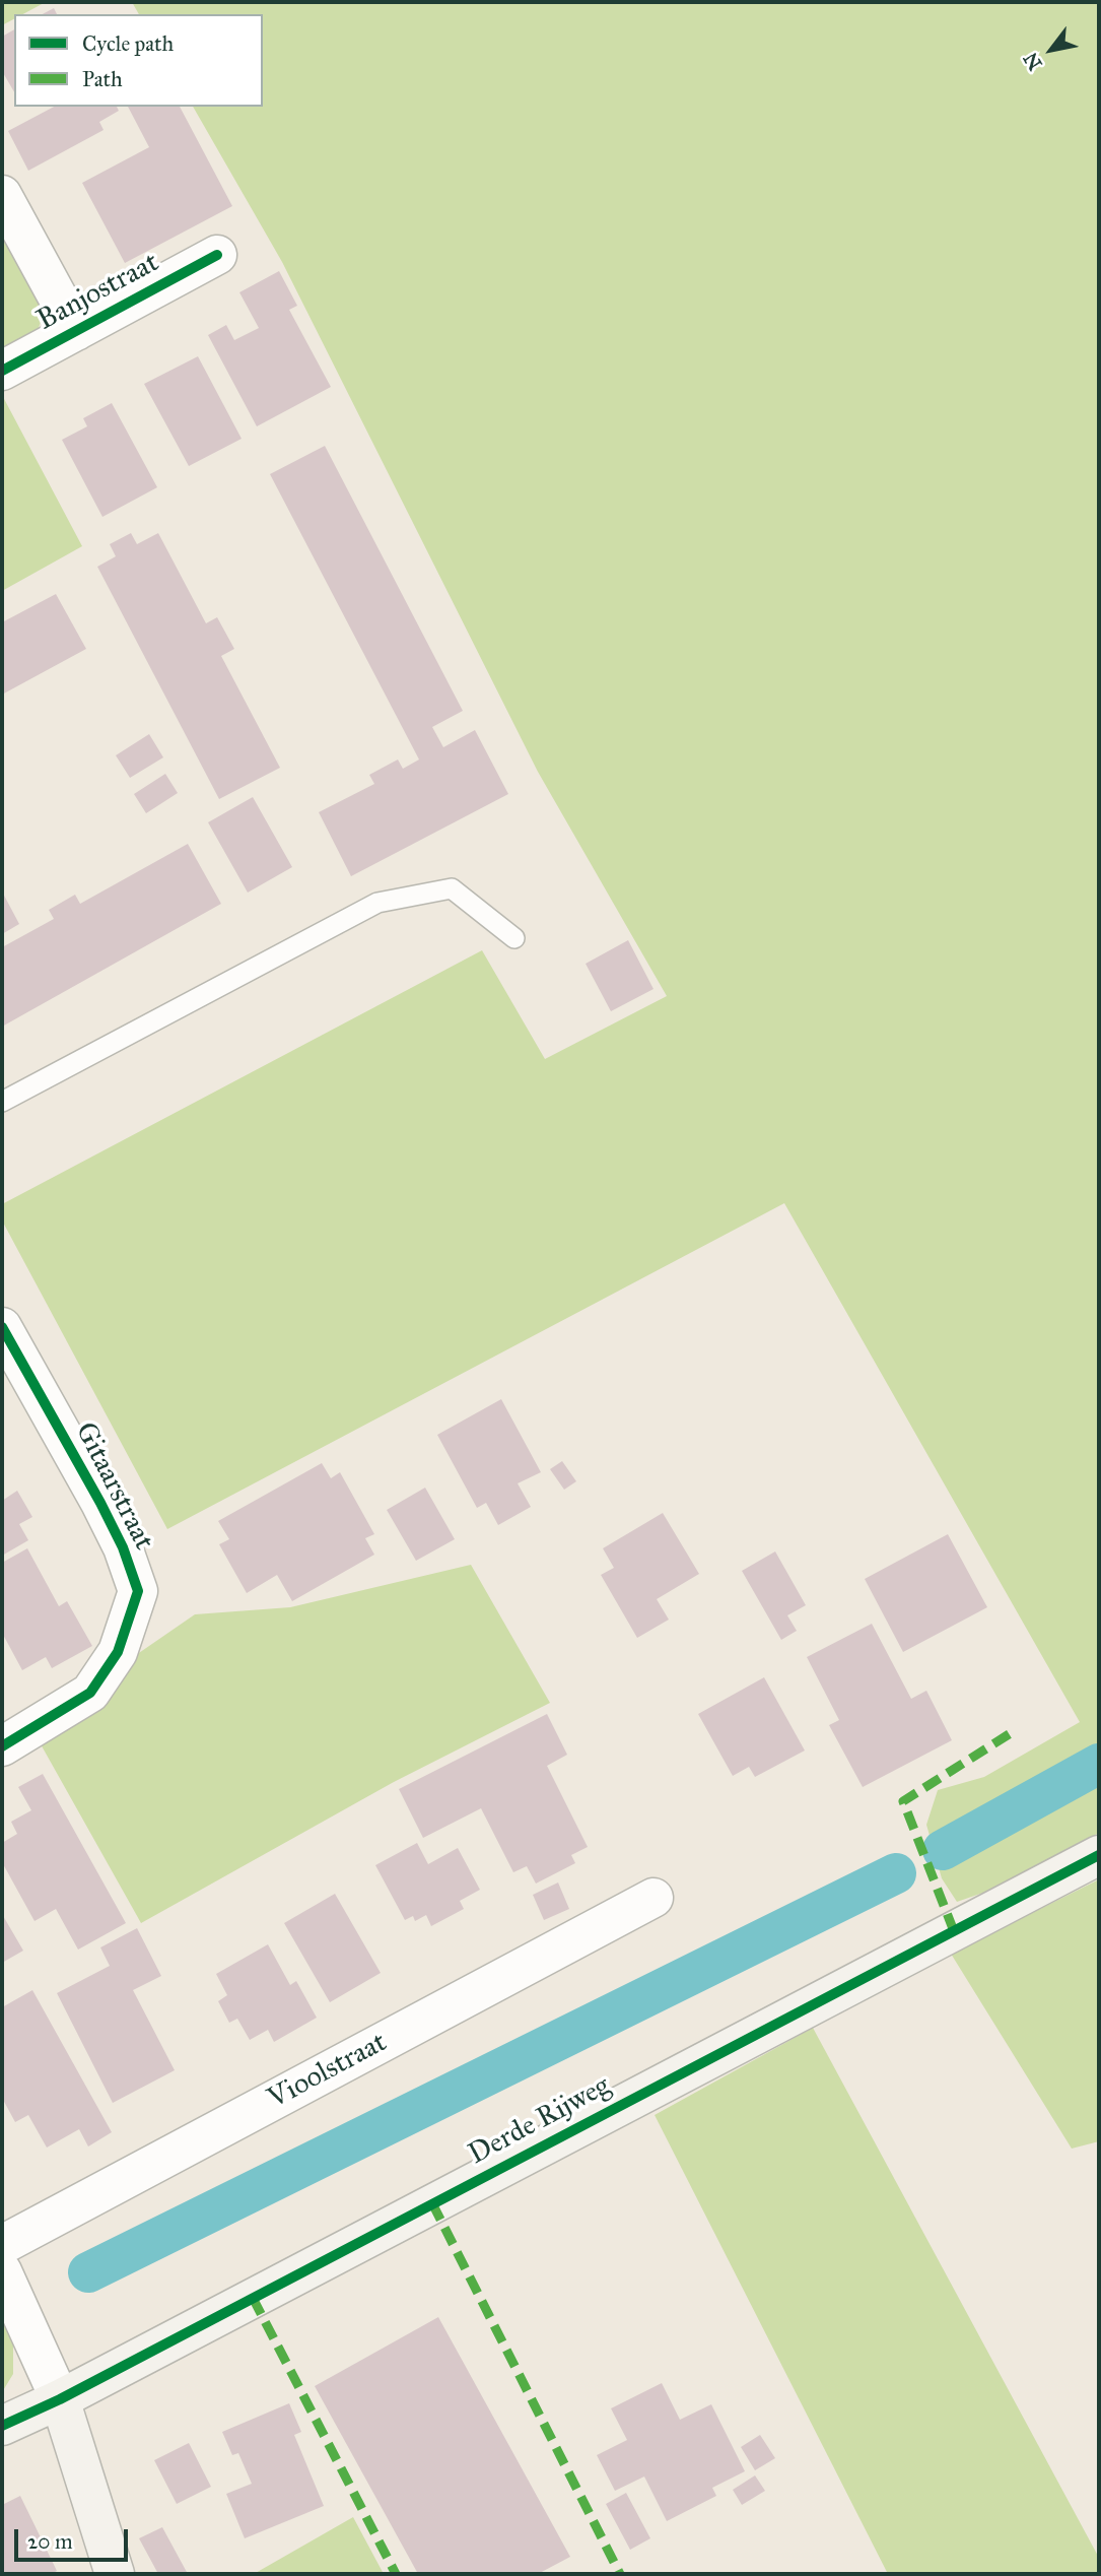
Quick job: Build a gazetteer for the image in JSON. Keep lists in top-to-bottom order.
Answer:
{
  "streets": {
    "street": [
      "Banjostraat",
      "Gitaarstraat",
      "Vioolstraat",
      "Derde Rijweg"
    ]
  },
  "legend": ["Cycle path", "Path"],
  "scale_bar": "20 m",
  "north": "bottom left"
}
